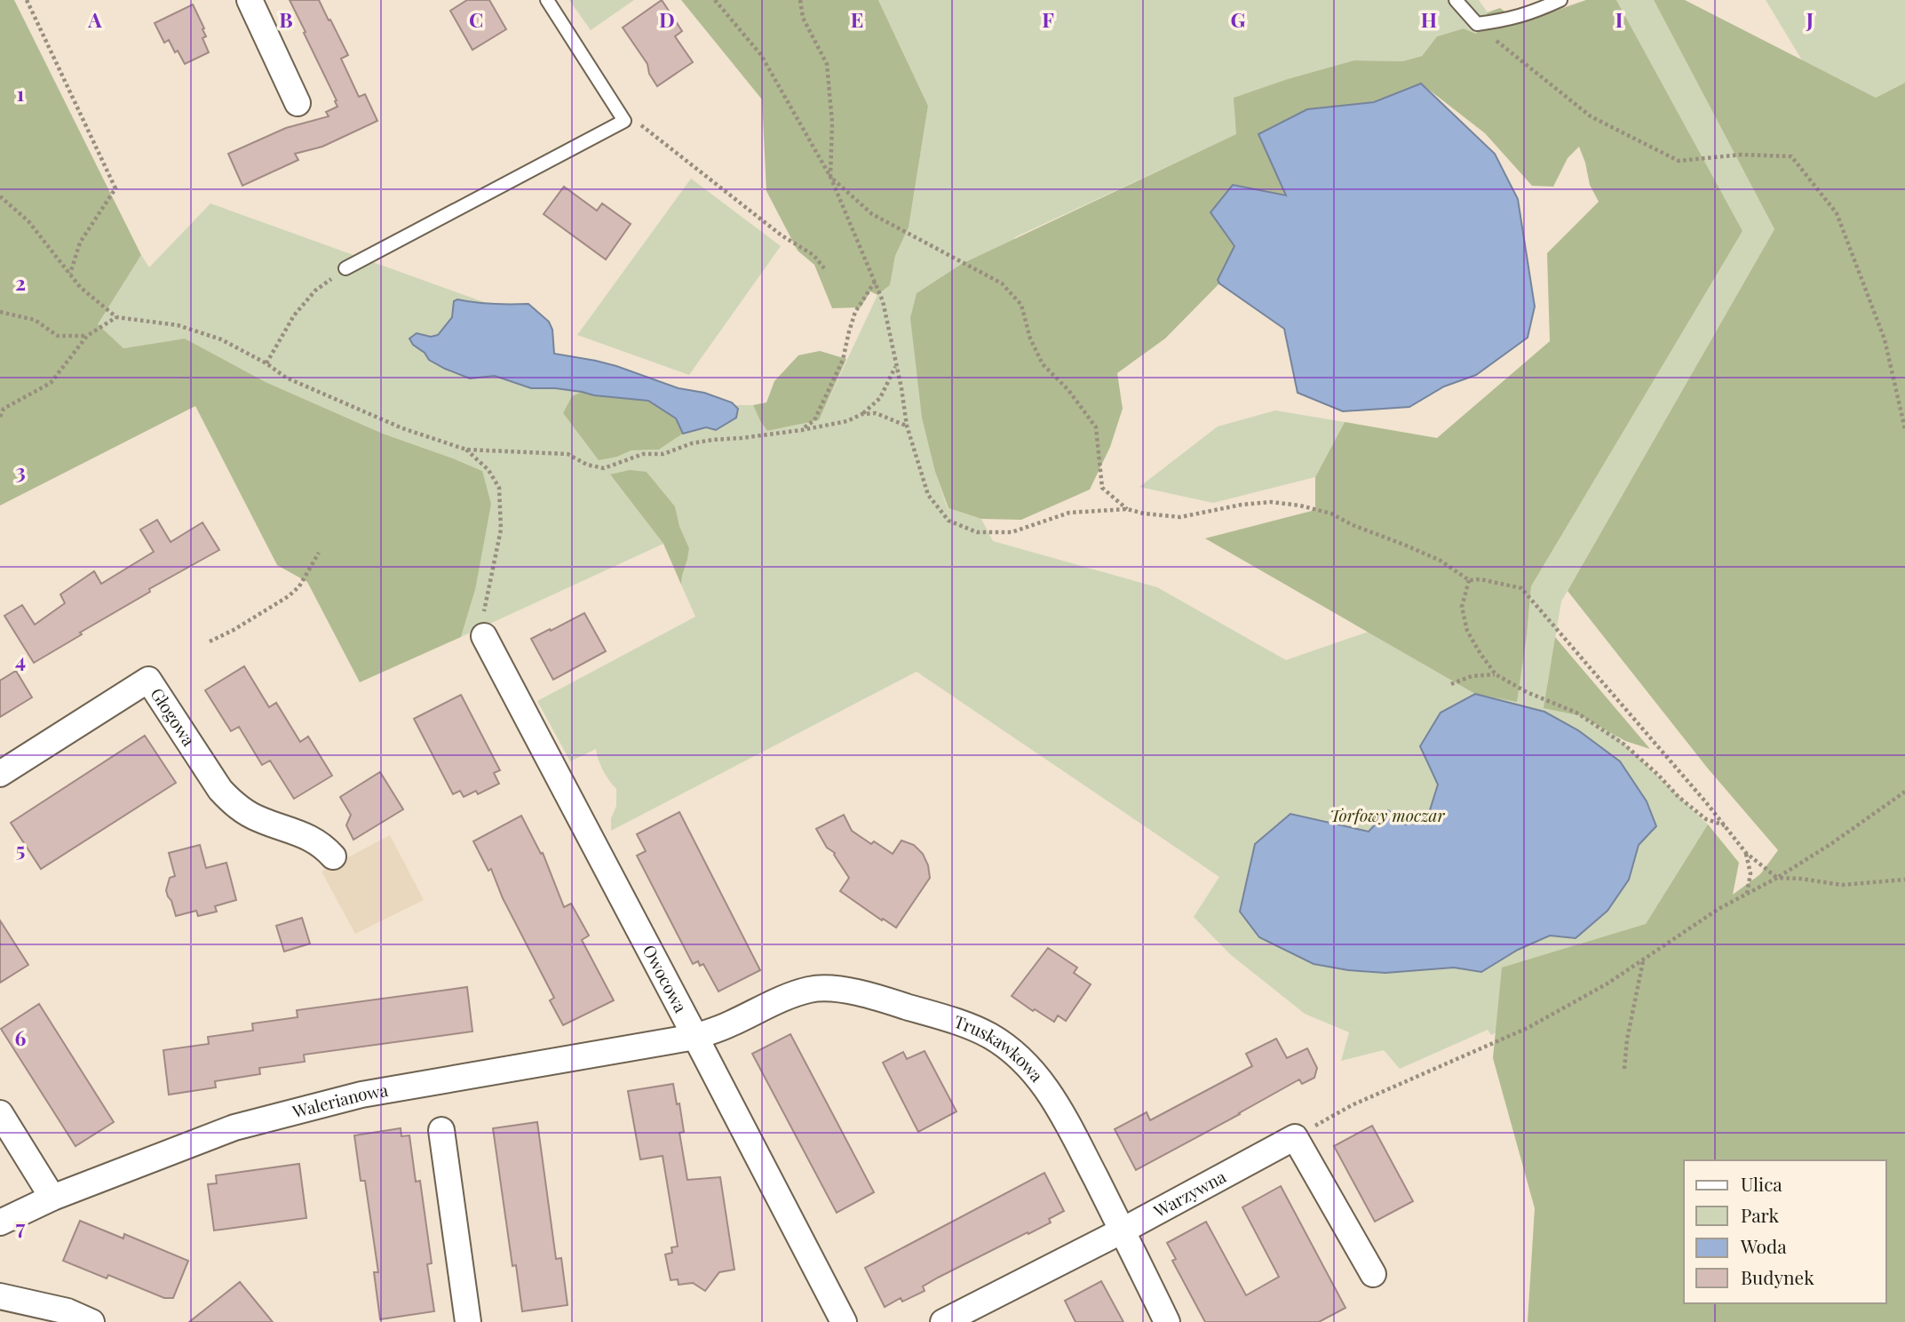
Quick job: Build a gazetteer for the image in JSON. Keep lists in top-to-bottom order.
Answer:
{
  "streets": {
    "street": [
      "Głogowa",
      "Owocowa",
      "Truskawkowa",
      "Walerianowa",
      "Warzywna"
    ]
  },
  "crossings": [
    ["Owocowa", "Truskawkowa"],
    ["Owocowa", "Walerianowa"],
    ["Truskawkowa", "Walerianowa"],
    ["Truskawkowa", "Warzywna"]
  ],
  "parks": ["Torfowy moczar"],
  "legend": [
    "Ulica",
    "Park",
    "Woda",
    "Budynek"
  ],
  "grid": {
    "columns": [
      "A",
      "B",
      "C",
      "D",
      "E",
      "F",
      "G",
      "H",
      "I",
      "J"
    ],
    "rows": [
      "1",
      "2",
      "3",
      "4",
      "5",
      "6",
      "7"
    ]
  }
}
